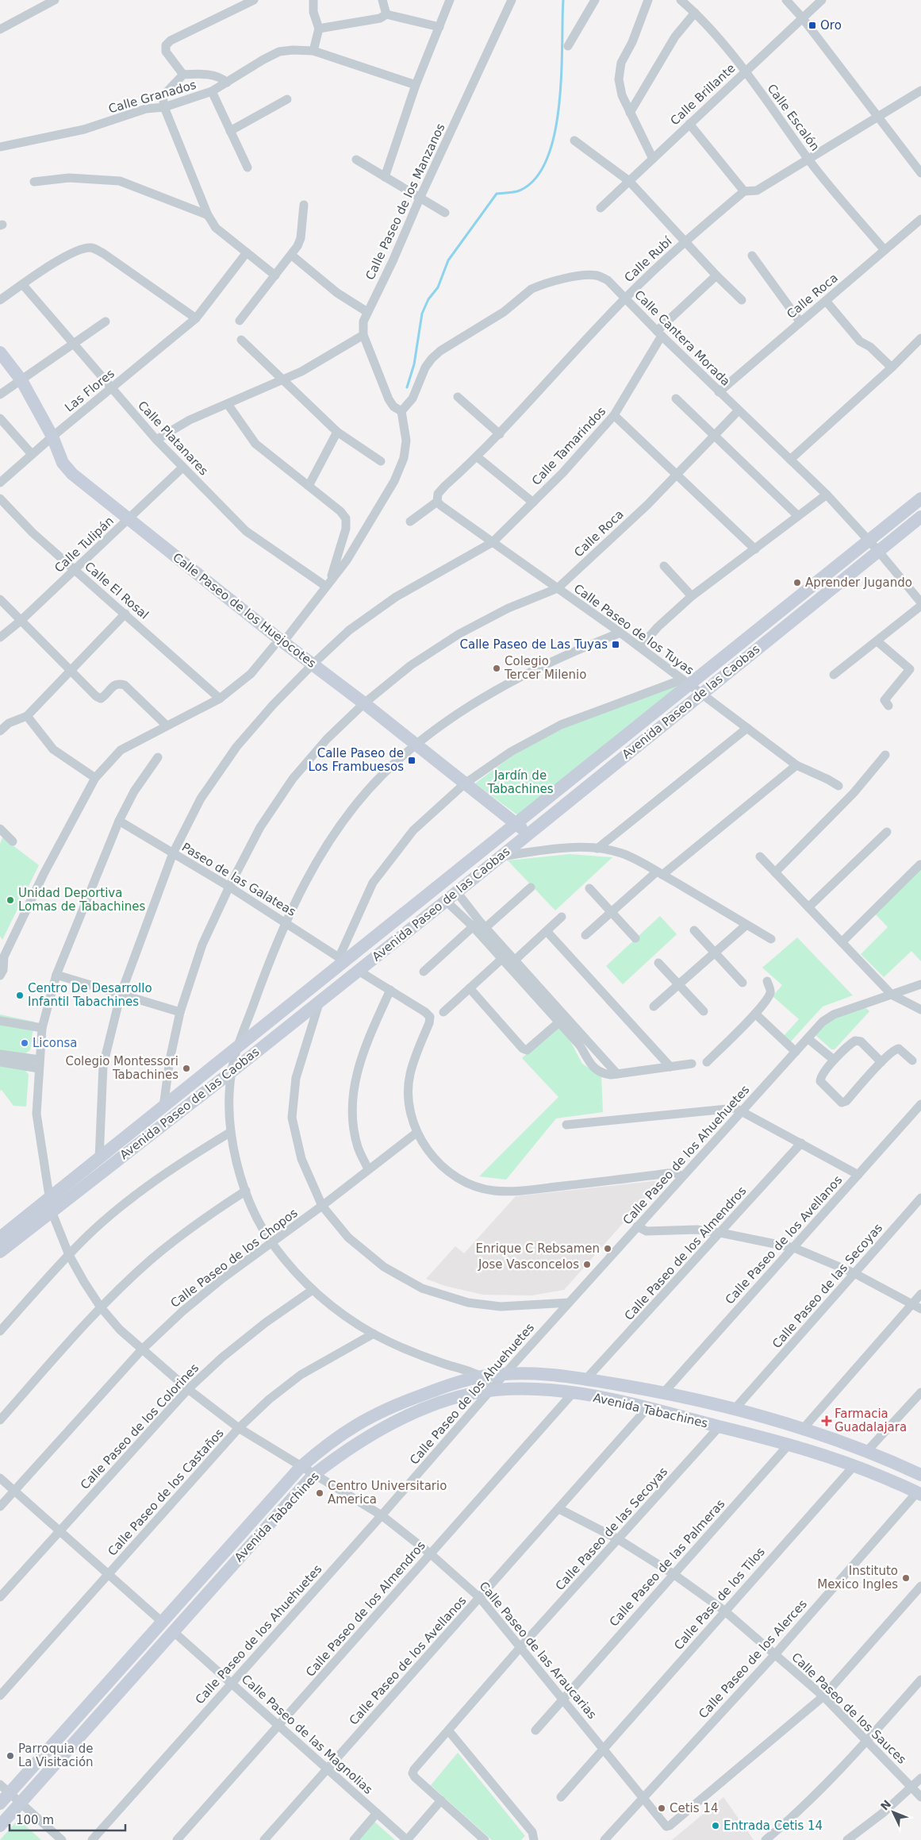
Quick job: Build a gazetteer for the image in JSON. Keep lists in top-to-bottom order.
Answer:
{
  "streets": {
    "street": [
      "Calle Brillante",
      "Calle Granados",
      "Calle Escalón",
      "Calle Paseo de los Manzanos",
      "Calle Rubí",
      "Calle Roca",
      "Calle Cantera Morada",
      "Las Flores",
      "Calle Platanares",
      "Calle Tamarindos",
      "Calle Tulipán",
      "Calle El Rosal",
      "Calle Paseo de los Huejocotes",
      "Calle Paseo de los Tuyas",
      "Avenida Paseo de las Caobas",
      "Paseo de las Galateas",
      "Calle Paseo de los Ahuehuetes",
      "Calle Paseo de los Avellanos",
      "Calle Paseo de los Almendros",
      "Calle Paseo de los Chopos",
      "Calle Paseo de las Secoyas",
      "Avenida Tabachines",
      "Calle Paseo de los Colorines",
      "Calle Paseo de los Castaños",
      "Calle Paseo de las Palmeras",
      "Calle Pase de los Tilos",
      "Calle Paseo de las Araucarias",
      "Calle Paseo de los Alerces",
      "Calle Paseo de los Sauces",
      "Calle Paseo de las Magnolias"
    ]
  },
  "crossings": [
    ["Calle Brillante", "Calle Escalón"],
    ["Calle Escalón", "Calle Rubí"],
    ["Calle Escalón", "Calle Roca"],
    ["Calle Paseo de los Manzanos", "Calle Cantera Morada"],
    ["Calle Rubí", "Calle Cantera Morada"],
    ["Calle Rubí", "Calle Paseo de los Tuyas"],
    ["Calle Roca", "Calle Cantera Morada"],
    ["Calle Roca", "Calle Paseo de los Tuyas"],
    ["Calle Cantera Morada", "Calle Tamarindos"],
    ["Calle Cantera Morada", "Avenida Paseo de las Caobas"],
    ["Las Flores", "Calle Platanares"],
    ["Las Flores", "Calle Paseo de los Huejocotes"],
    ["Calle Platanares", "Calle Tulipán"],
    ["Calle Tamarindos", "Calle Paseo de los Huejocotes"],
    ["Calle Tamarindos", "Calle Paseo de los Tuyas"],
    ["Calle Tamarindos", "Avenida Paseo de las Caobas"],
    ["Calle Tamarindos", "Paseo de las Galateas"],
    ["Calle Tulipán", "Calle El Rosal"],
    ["Calle Tulipán", "Calle Paseo de los Huejocotes"],
    ["Calle Paseo de los Huejocotes", "Avenida Paseo de las Caobas"],
    ["Calle Paseo de los Tuyas", "Avenida Paseo de las Caobas"],
    ["Avenida Paseo de las Caobas", "Paseo de las Galateas"],
    ["Avenida Paseo de las Caobas", "Calle Paseo de las Araucarias"],
    ["Paseo de las Galateas", "Calle Paseo de las Araucarias"],
    ["Calle Paseo de los Ahuehuetes", "Avenida Tabachines"],
    ["Calle Paseo de los Ahuehuetes", "Calle Paseo de las Araucarias"],
    ["Calle Paseo de los Ahuehuetes", "Calle Paseo de las Magnolias"],
    ["Calle Paseo de los Avellanos", "Avenida Tabachines"],
    ["Calle Paseo de los Avellanos", "Calle Paseo de las Araucarias"],
    ["Calle Paseo de los Avellanos", "Calle Paseo de los Sauces"],
    ["Calle Paseo de los Avellanos", "Calle Paseo de las Magnolias"],
    ["Calle Paseo de los Almendros", "Avenida Tabachines"],
    ["Calle Paseo de los Almendros", "Calle Paseo de las Araucarias"],
    ["Calle Paseo de los Almendros", "Calle Paseo de las Magnolias"],
    ["Calle Paseo de los Chopos", "Calle Paseo de las Araucarias"],
    ["Calle Paseo de las Secoyas", "Avenida Tabachines"],
    ["Calle Paseo de las Secoyas", "Calle Paseo de las Araucarias"],
    ["Calle Paseo de las Secoyas", "Calle Paseo de los Sauces"],
    ["Avenida Tabachines", "Calle Paseo de las Palmeras"],
    ["Avenida Tabachines", "Calle Pase de los Tilos"],
    ["Avenida Tabachines", "Calle Paseo de las Araucarias"],
    ["Avenida Tabachines", "Calle Paseo de los Alerces"],
    ["Avenida Tabachines", "Calle Paseo de las Magnolias"],
    ["Calle Paseo de los Colorines", "Calle Paseo de las Araucarias"],
    ["Calle Paseo de los Castaños", "Calle Paseo de las Araucarias"],
    ["Calle Paseo de las Palmeras", "Calle Paseo de las Araucarias"],
    ["Calle Paseo de las Palmeras", "Calle Paseo de los Sauces"],
    ["Calle Pase de los Tilos", "Calle Paseo de las Araucarias"],
    ["Calle Pase de los Tilos", "Calle Paseo de los Sauces"],
    ["Calle Paseo de las Araucarias", "Calle Paseo de los Alerces"],
    ["Calle Paseo de las Araucarias", "Calle Paseo de los Sauces"],
    ["Calle Paseo de los Alerces", "Calle Paseo de los Sauces"]
  ],
  "parks": ["Jardín de Tabachines"],
  "places": {
    "transit": ["Oro", "Calle Paseo de Las Tuyas", "Calle Paseo de Los Frambuesos"],
    "other": [
      "Aprender Jugando",
      "Colegio Tercer Milenio",
      "Unidad Deportiva Lomas de Tabachines",
      "Centro De Desarrollo Infantil Tabachines",
      "Liconsa",
      "Colegio Montessori Tabachines",
      "Enrique C Rebsamen",
      "Jose Vasconcelos",
      "Centro Universitario America",
      "Instituto Mexico Ingles",
      "Parroquia de La Visitación",
      "Cetis 14",
      "Entrada Cetis 14"
    ],
    "health": ["Farmacia Guadalajara"]
  },
  "scale_bar": "100 m",
  "north": "top left"
}
